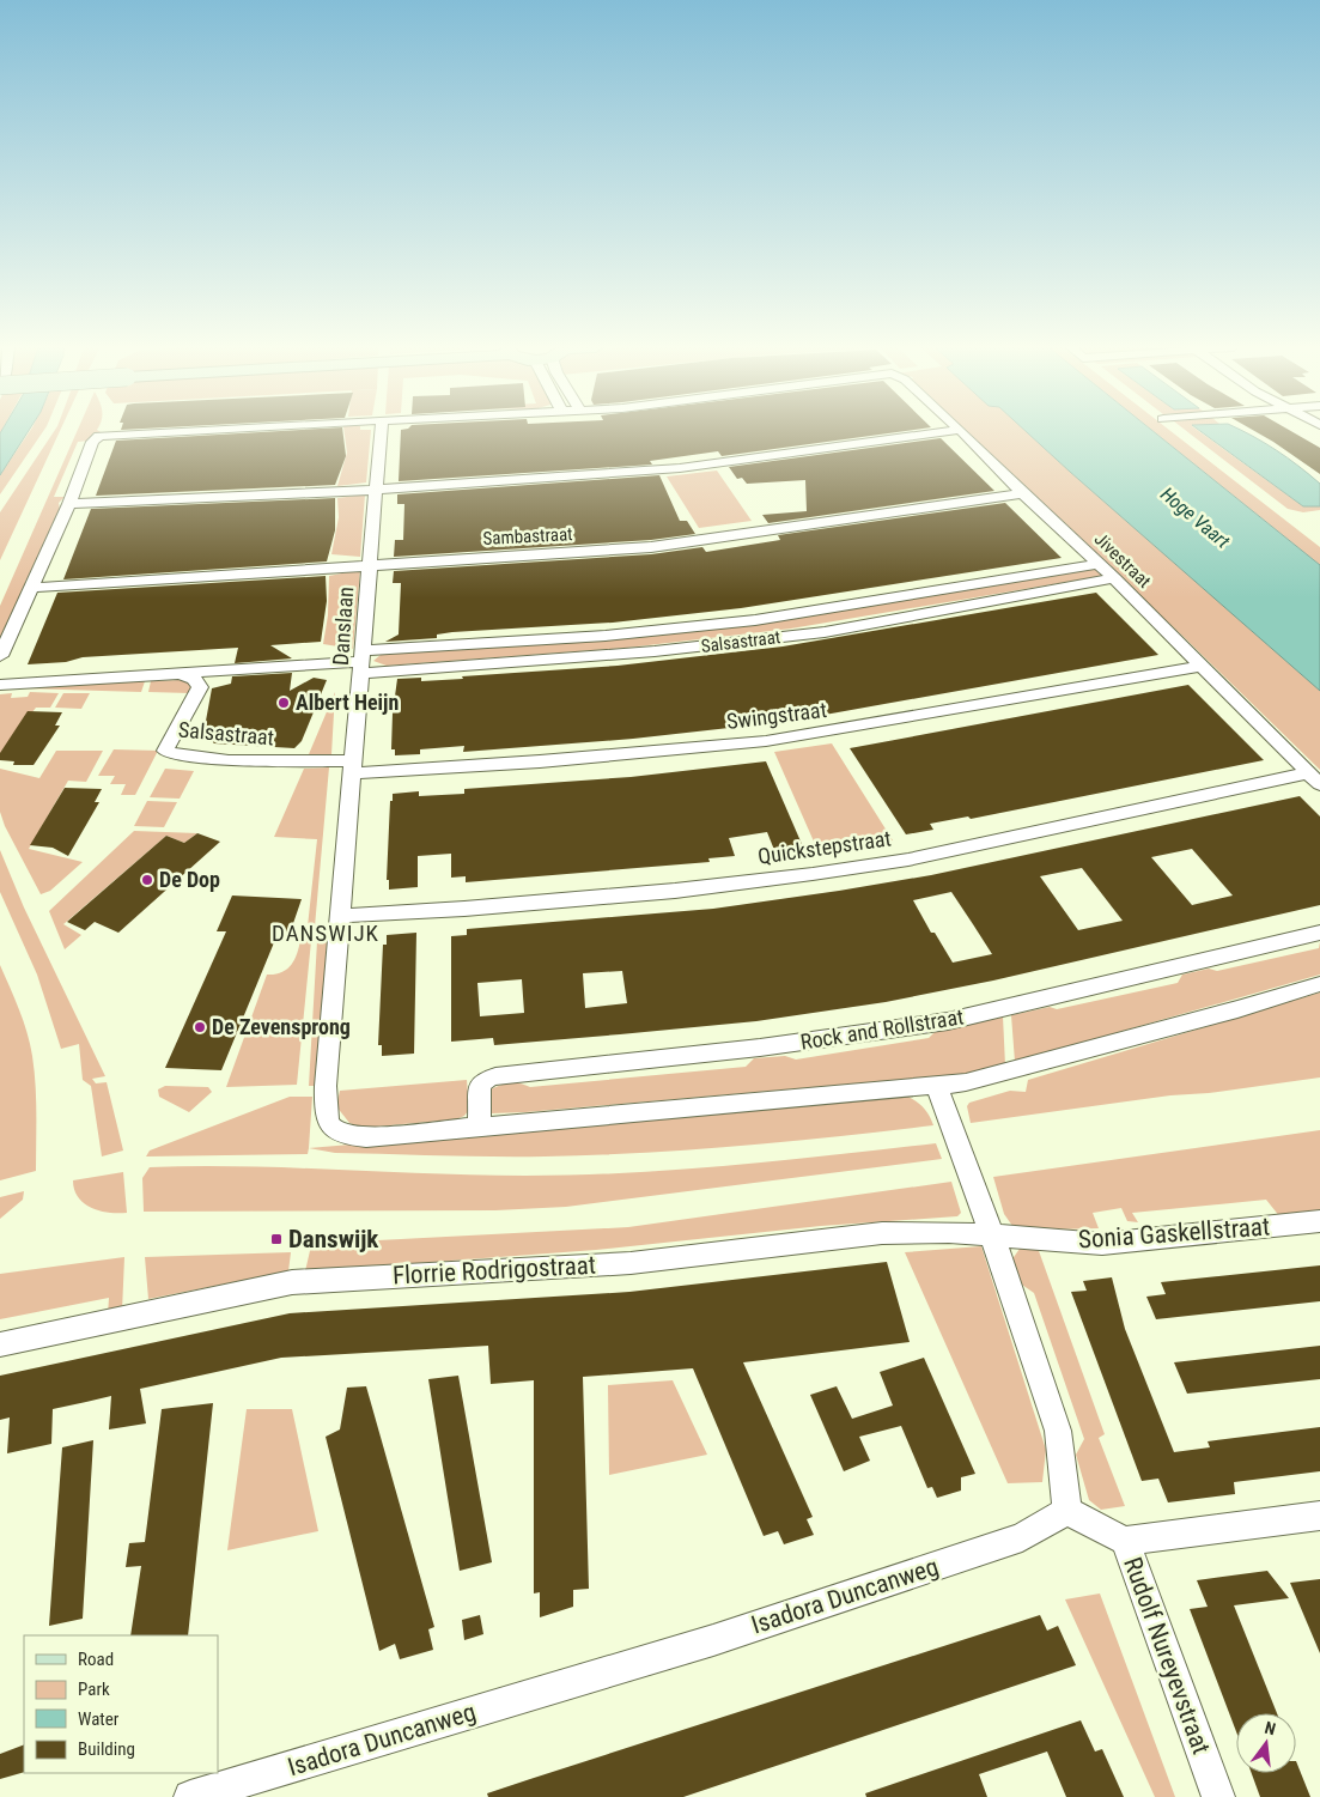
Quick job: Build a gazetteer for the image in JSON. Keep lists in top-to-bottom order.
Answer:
{
  "streets": {
    "street": [
      "Sambastraat",
      "Jivestraat",
      "Danslaan",
      "Salsastraat",
      "Swingstraat",
      "Quickstepstraat",
      "Rock and Rollstraat",
      "Sonia Gaskellstraat",
      "Florrie Rodrigostraat",
      "Isadora Duncanweg",
      "Rudolf Nureyevstraat"
    ]
  },
  "crossings": [
    ["Sambastraat", "Jivestraat"],
    ["Sambastraat", "Danslaan"],
    ["Jivestraat", "Salsastraat"],
    ["Jivestraat", "Swingstraat"],
    ["Jivestraat", "Quickstepstraat"],
    ["Danslaan", "Salsastraat"],
    ["Danslaan", "Swingstraat"],
    ["Danslaan", "Quickstepstraat"],
    ["Danslaan", "Rock and Rollstraat"],
    ["Salsastraat", "Swingstraat"],
    ["Sonia Gaskellstraat", "Florrie Rodrigostraat"],
    ["Isadora Duncanweg", "Rudolf Nureyevstraat"]
  ],
  "districts": ["DANSWIJK"],
  "water": ["Hoge Vaart"],
  "places": {
    "other": ["Albert Heijn", "De Dop", "De Zevensprong"],
    "transit": ["Danswijk"]
  },
  "legend": [
    "Road",
    "Park",
    "Water",
    "Building"
  ],
  "north": "top"
}
